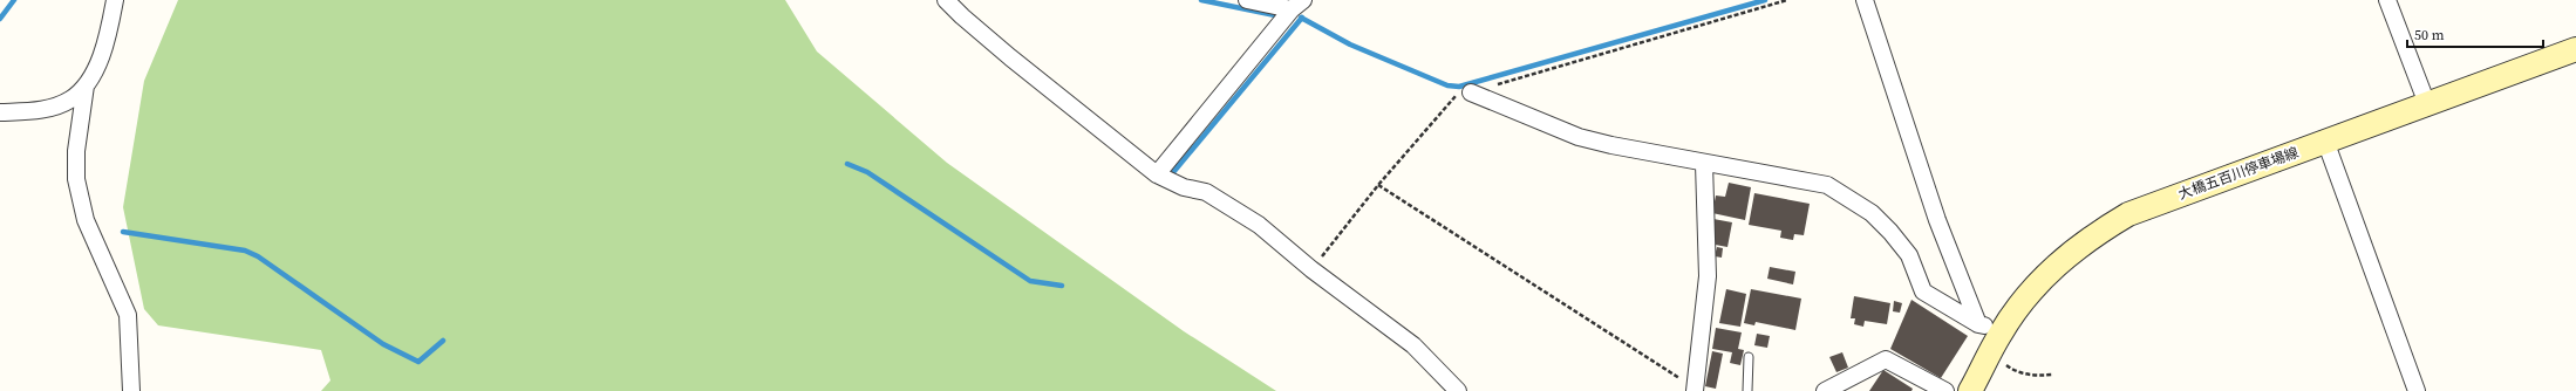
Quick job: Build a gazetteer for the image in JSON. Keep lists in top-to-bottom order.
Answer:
{
  "streets": {
    "main road": ["大橋五百川停車場線"]
  },
  "scale_bar": "50 m"
}
